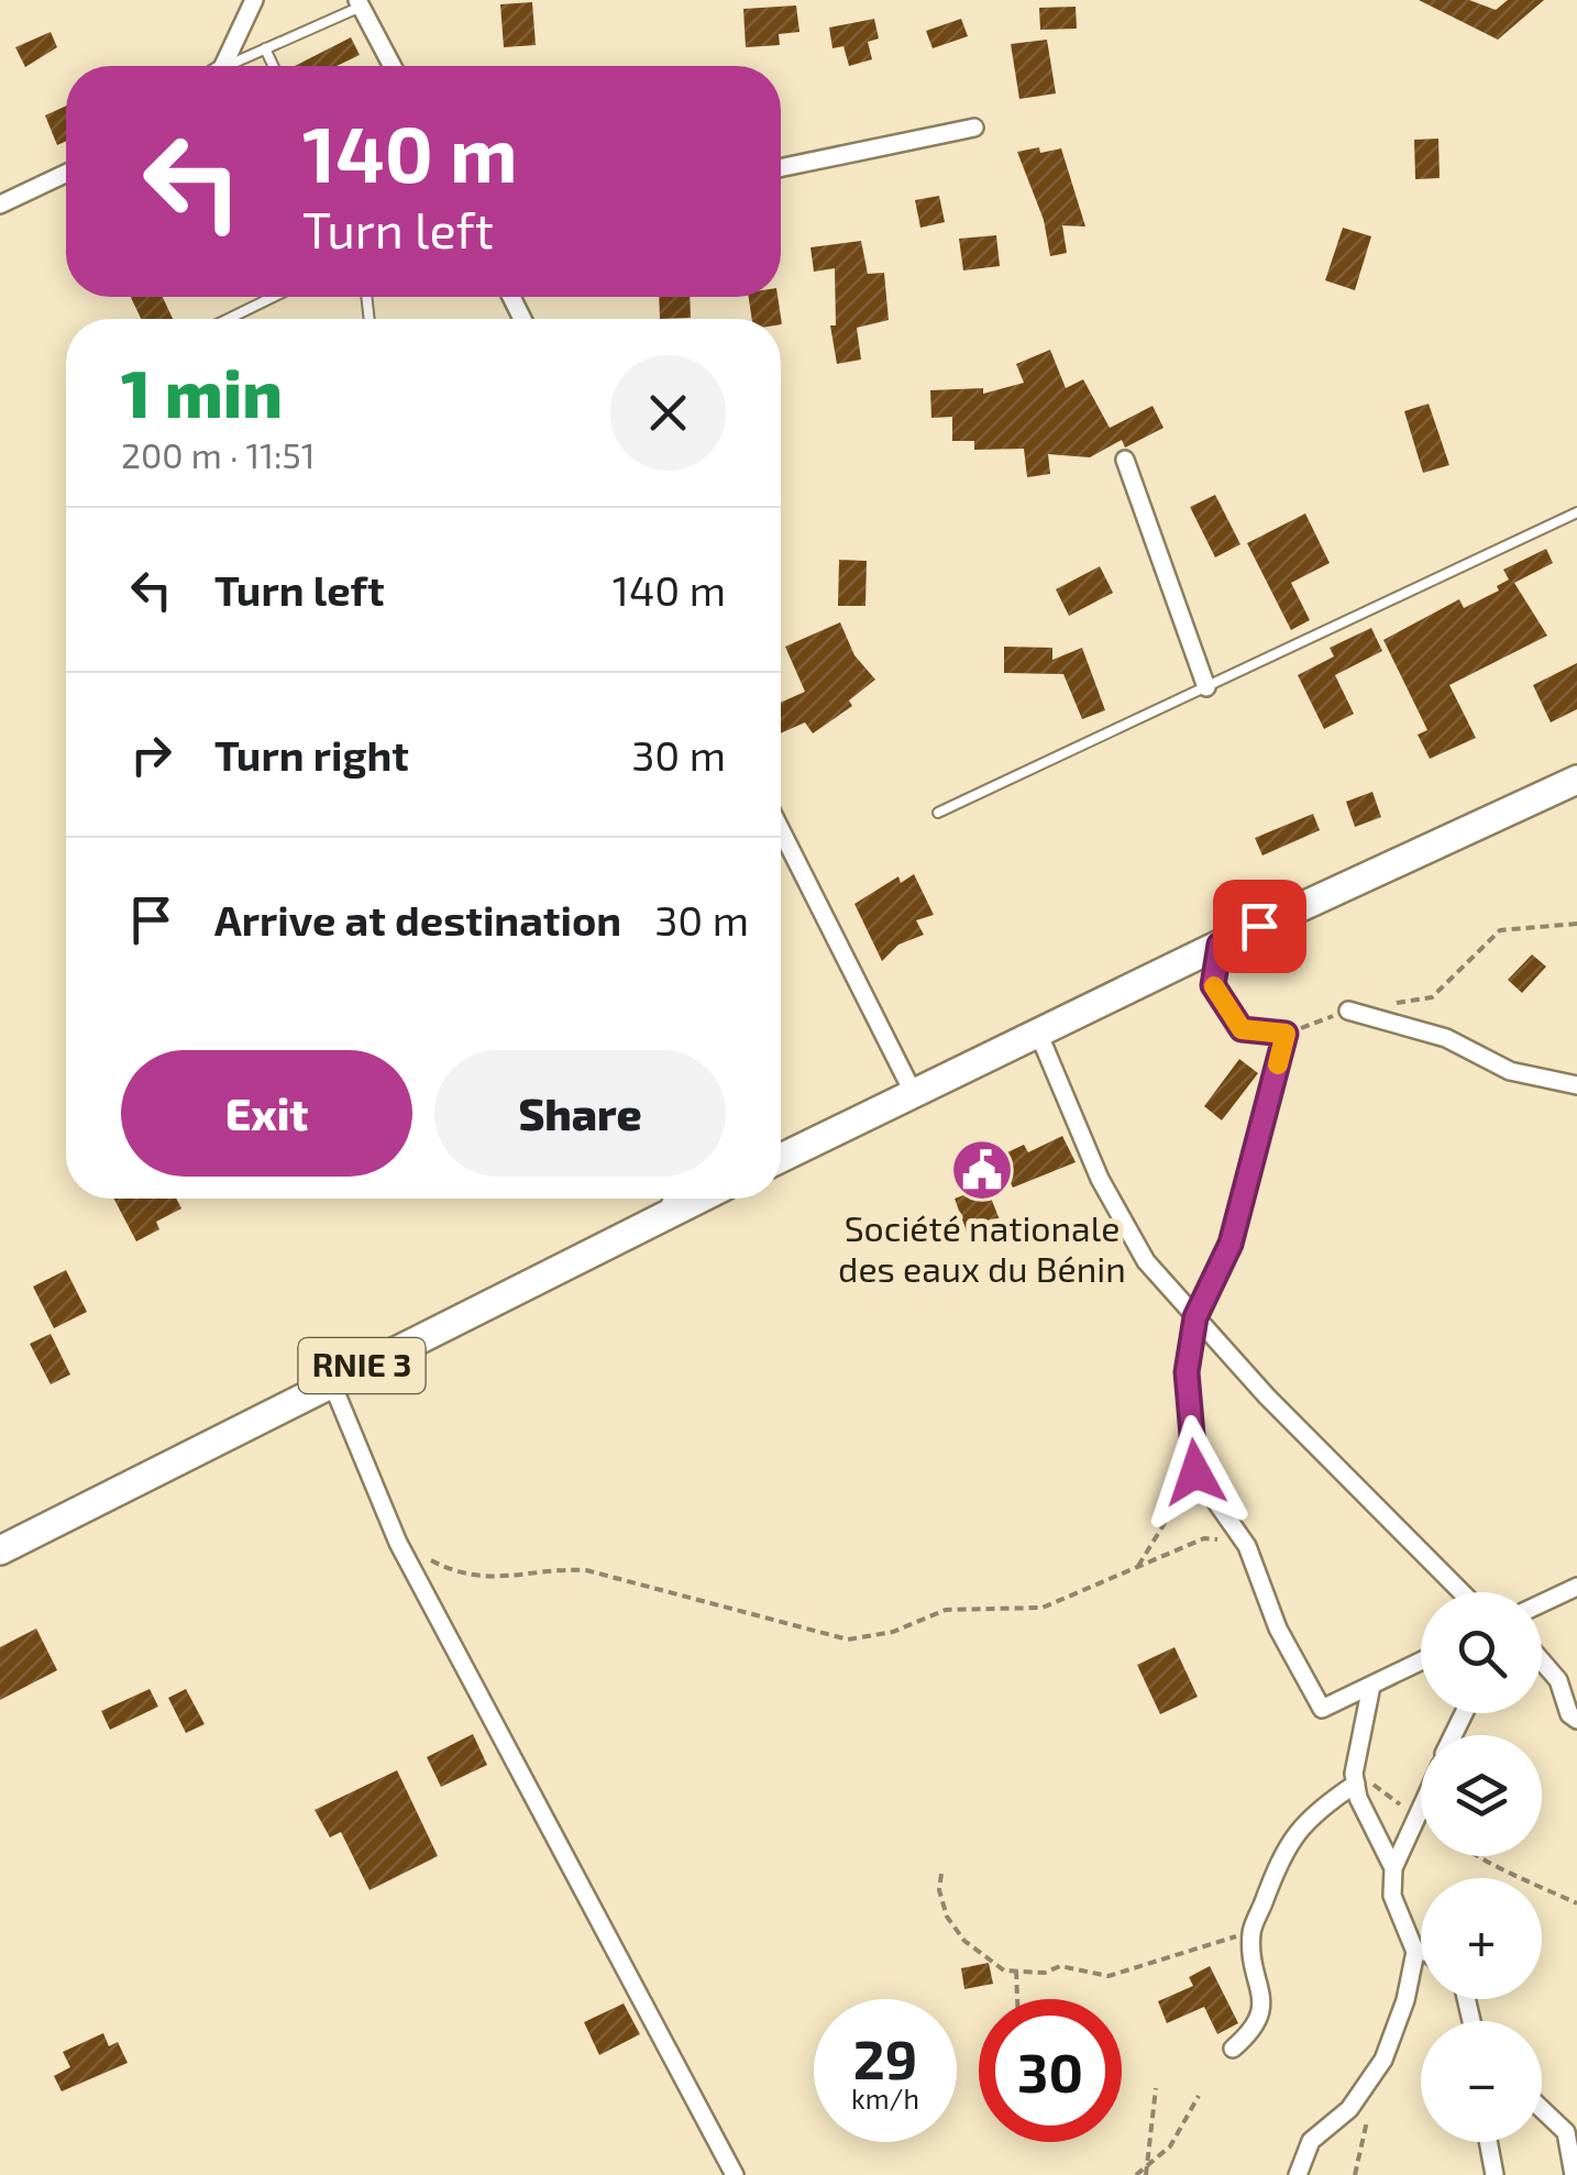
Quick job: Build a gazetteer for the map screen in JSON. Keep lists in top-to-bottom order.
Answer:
{
  "streets": {
    "highway": ["RNIE 3"]
  },
  "places": {
    "public building": ["Société nationale des eaux du Bénin"]
  },
  "page": {
    "turn": ["140 m", "Turn left"],
    "heading": ["1 min", "200 m · 11:51"],
    "list": [
      {
        "name": "Turn left",
        "value": "140 m"
      },
      {
        "name": "Turn right",
        "value": "30 m"
      },
      {
        "name": "Arrive at destination",
        "value": "30 m"
      }
    ],
    "buttons": ["Exit", "Share"],
    "map_buttons": ["+", "−"],
    "speed": "29 km/h",
    "limit": "30"
  }
}
